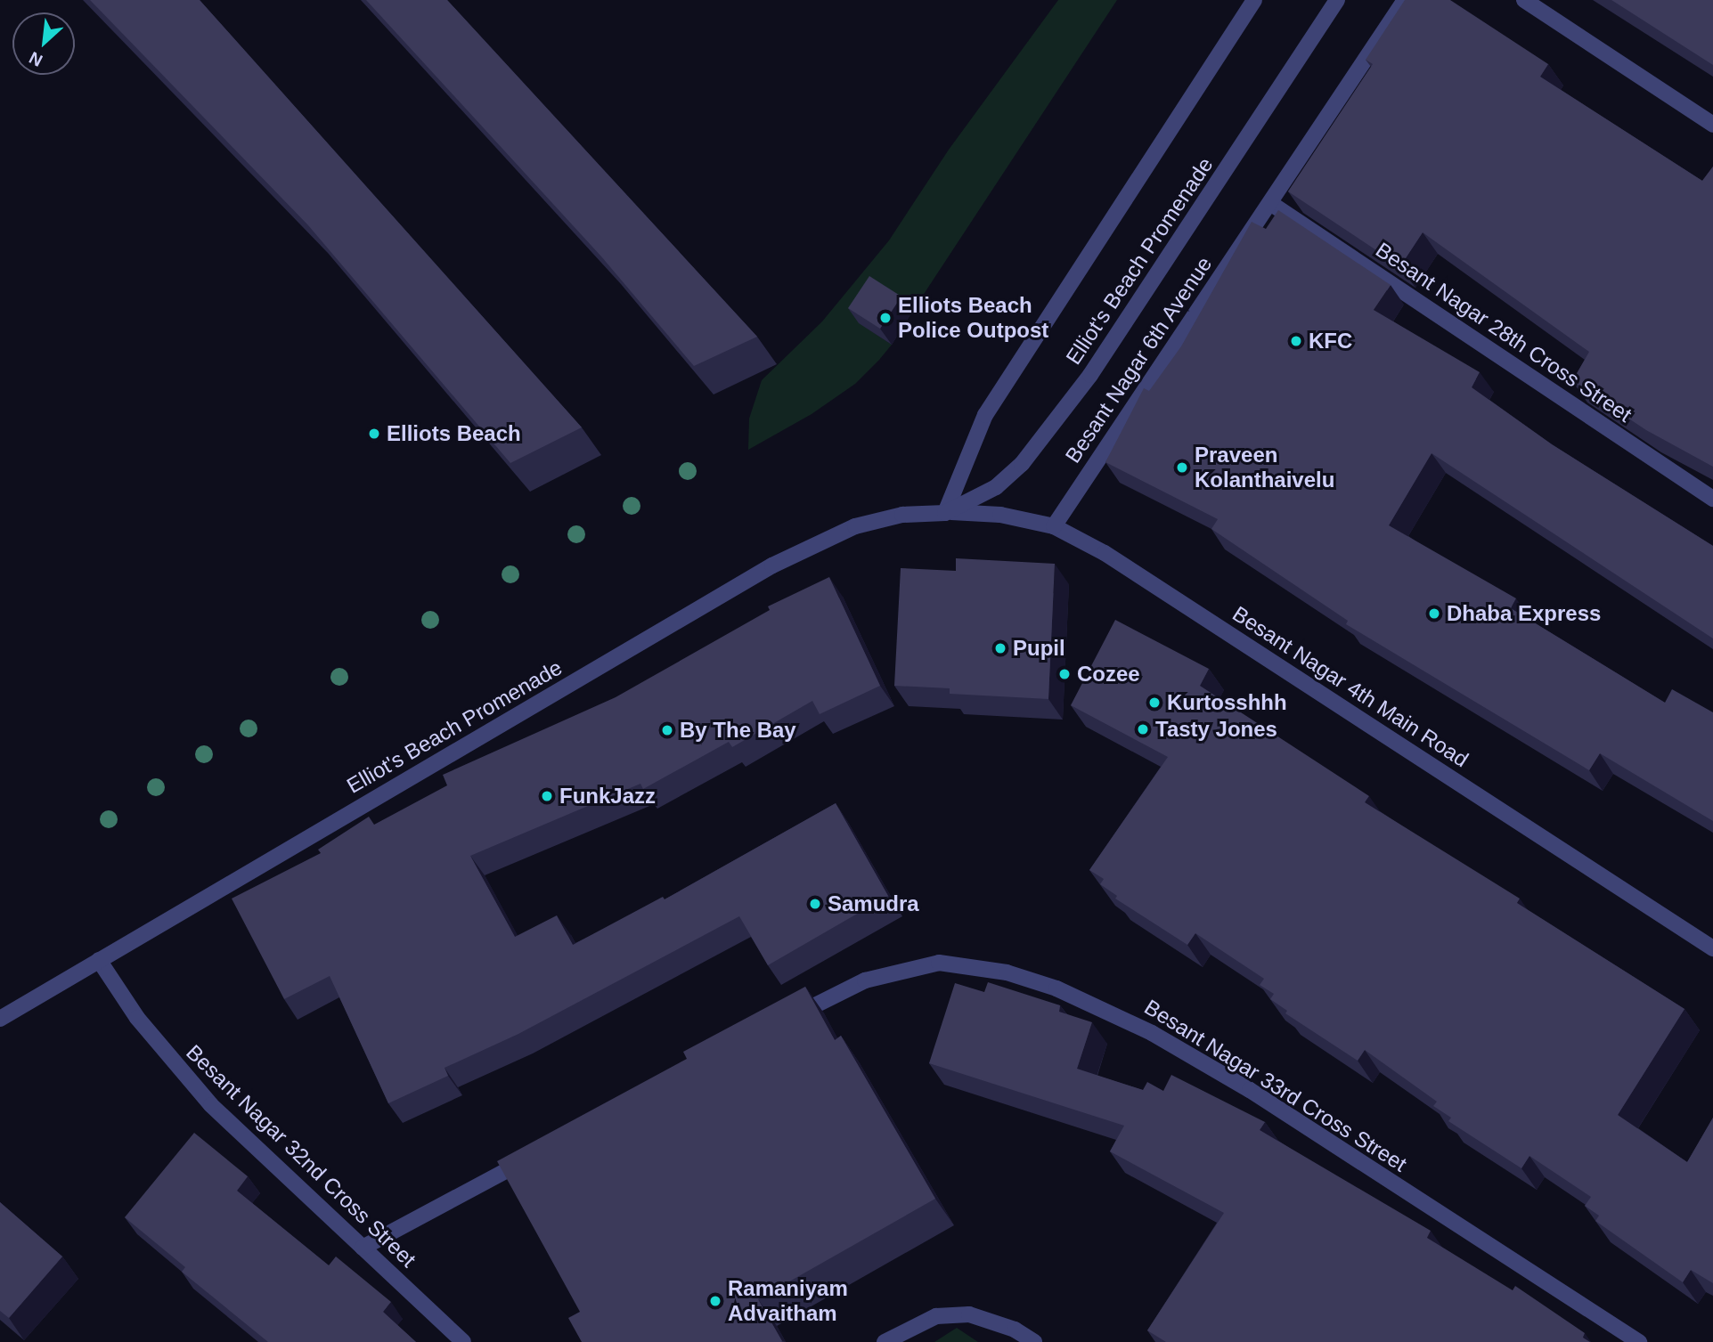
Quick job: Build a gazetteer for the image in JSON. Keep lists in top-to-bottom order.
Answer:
{
  "streets": {
    "street": [
      "Elliot's Beach Promenade",
      "Besant Nagar 28th Cross Street",
      "Besant Nagar 6th Avenue",
      "Besant Nagar 4th Main Road",
      "Besant Nagar 33rd Cross Street",
      "Besant Nagar 32nd Cross Street"
    ]
  },
  "crossings": [
    ["Elliot's Beach Promenade", "Besant Nagar 4th Main Road"],
    ["Elliot's Beach Promenade", "Besant Nagar 32nd Cross Street"],
    ["Besant Nagar 28th Cross Street", "Besant Nagar 6th Avenue"],
    ["Besant Nagar 6th Avenue", "Besant Nagar 4th Main Road"]
  ],
  "places": [
    "Elliots Beach Police Outpost",
    "KFC",
    "Elliots Beach",
    "Praveen Kolanthaivelu",
    "Dhaba Express",
    "Pupil",
    "Cozee",
    "Kurtosshhh",
    "Tasty Jones",
    "By The Bay",
    "FunkJazz",
    "Samudra",
    "Ramaniyam Advaitham"
  ],
  "north": "bottom left"
}
